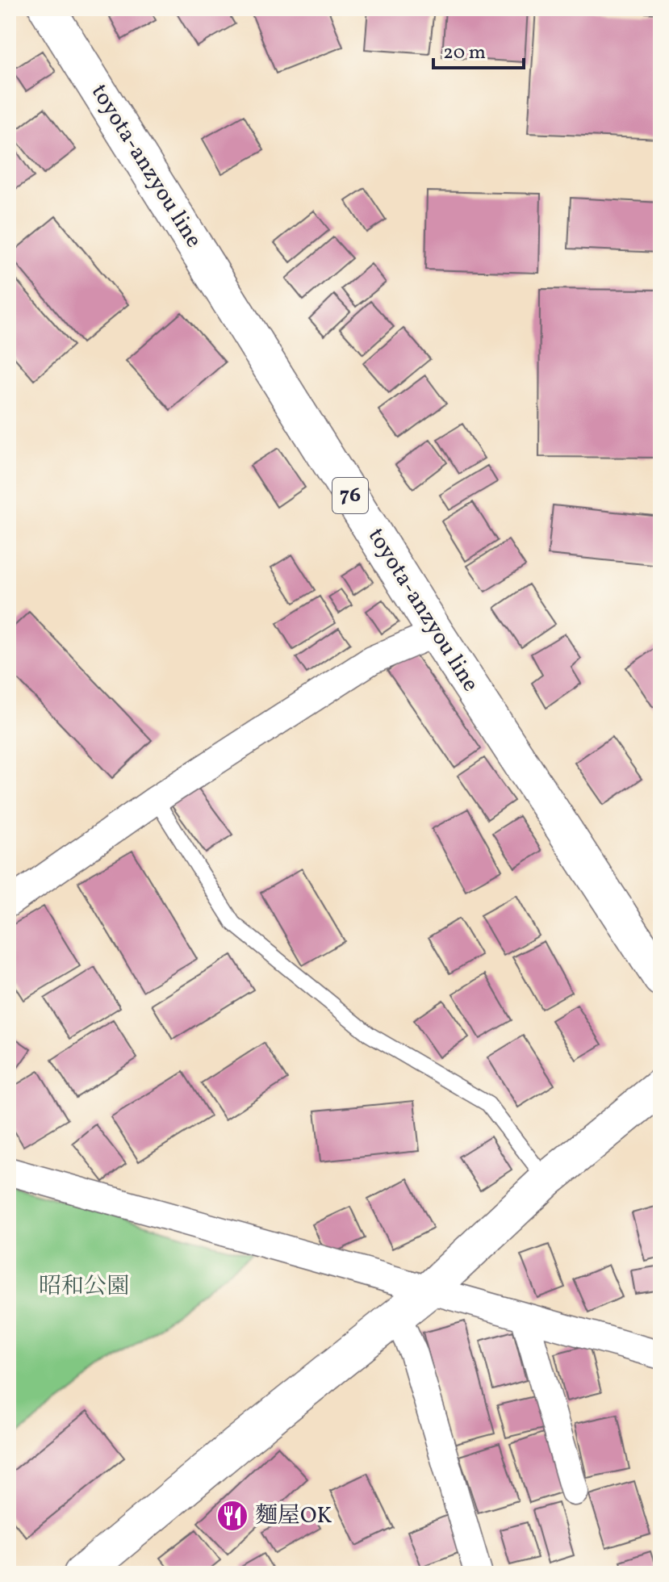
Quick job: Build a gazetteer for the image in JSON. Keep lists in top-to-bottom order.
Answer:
{
  "streets": {
    "main road": ["toyota-anzyou line", "76"]
  },
  "parks": ["昭和公園"],
  "places": {
    "restaurant": ["麵屋OK"]
  },
  "scale_bar": "20 m"
}
